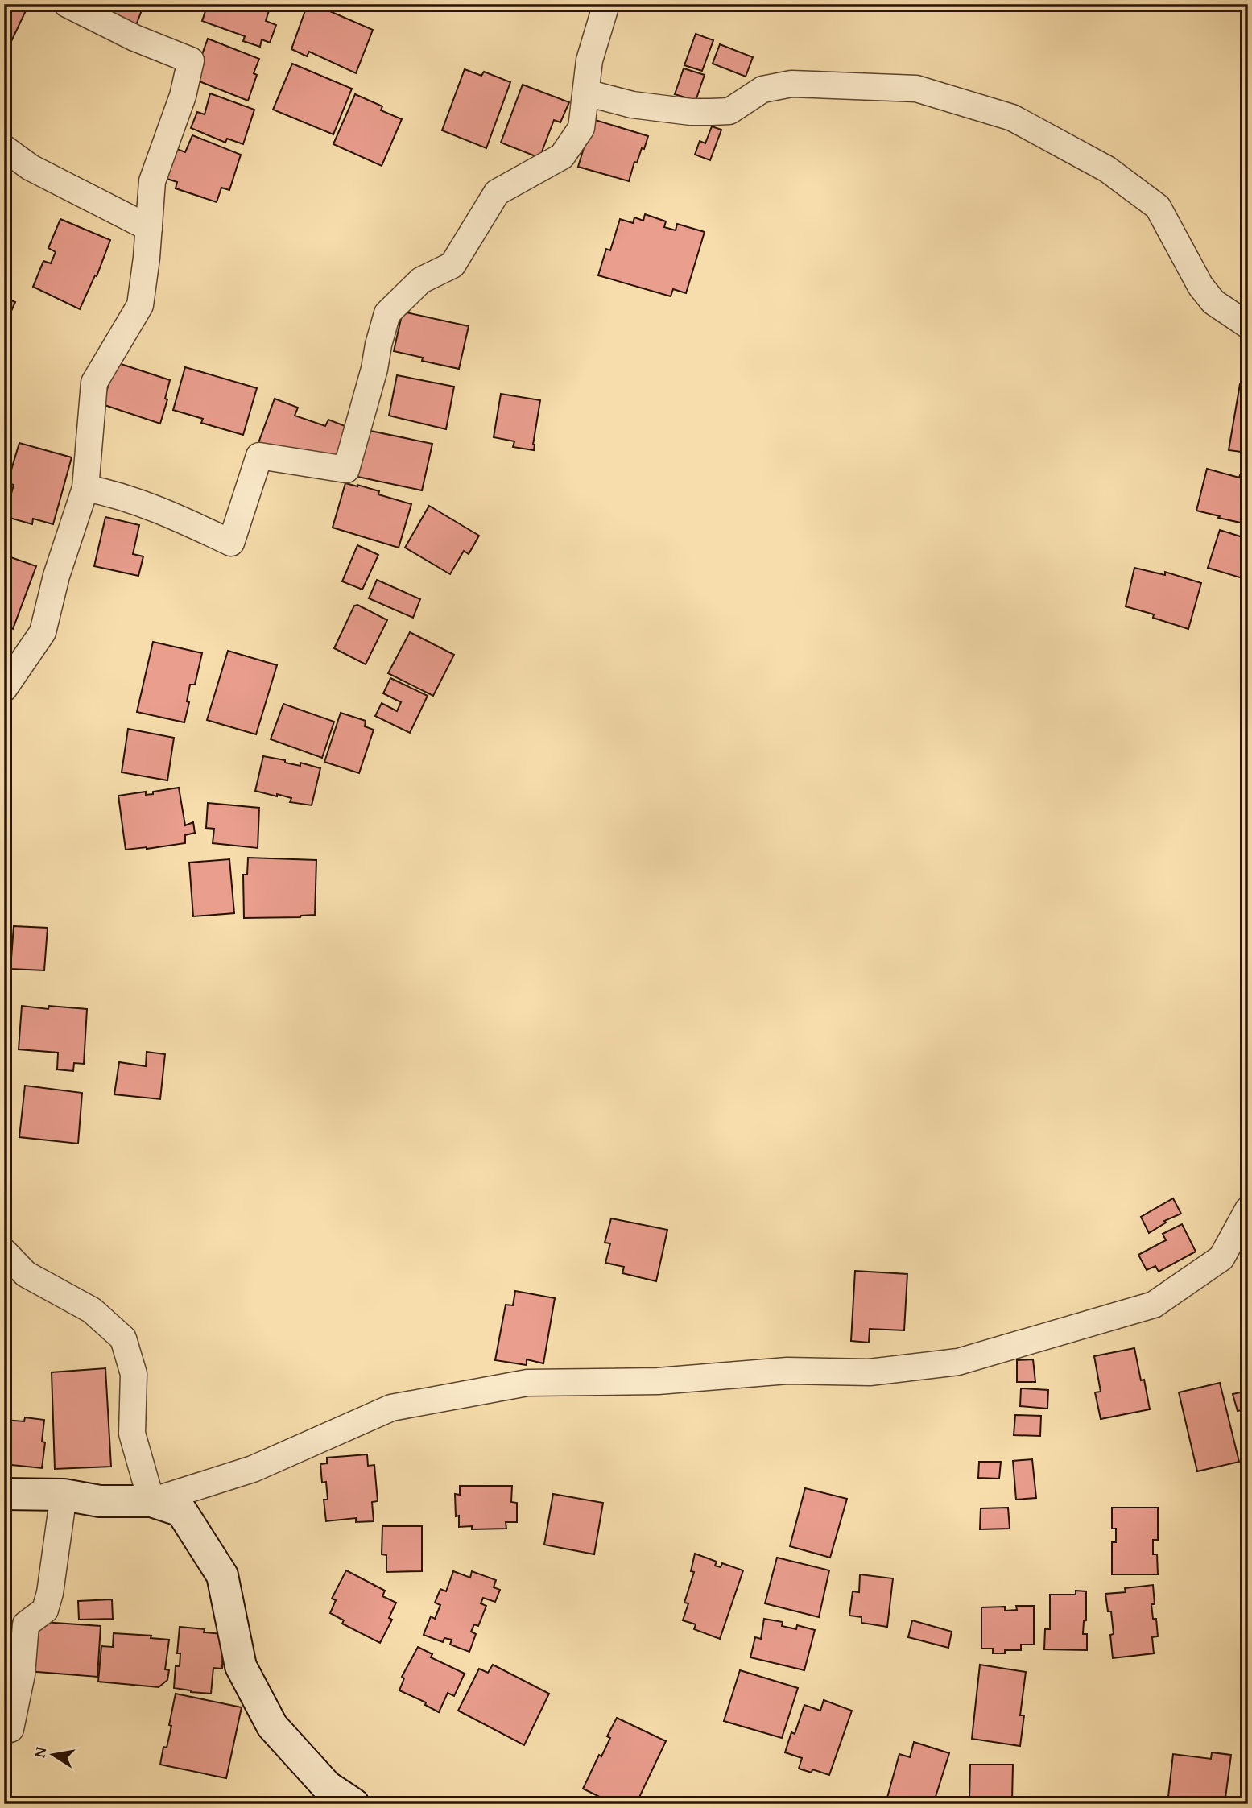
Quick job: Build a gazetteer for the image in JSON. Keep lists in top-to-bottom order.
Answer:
{
  "north": "left"
}
